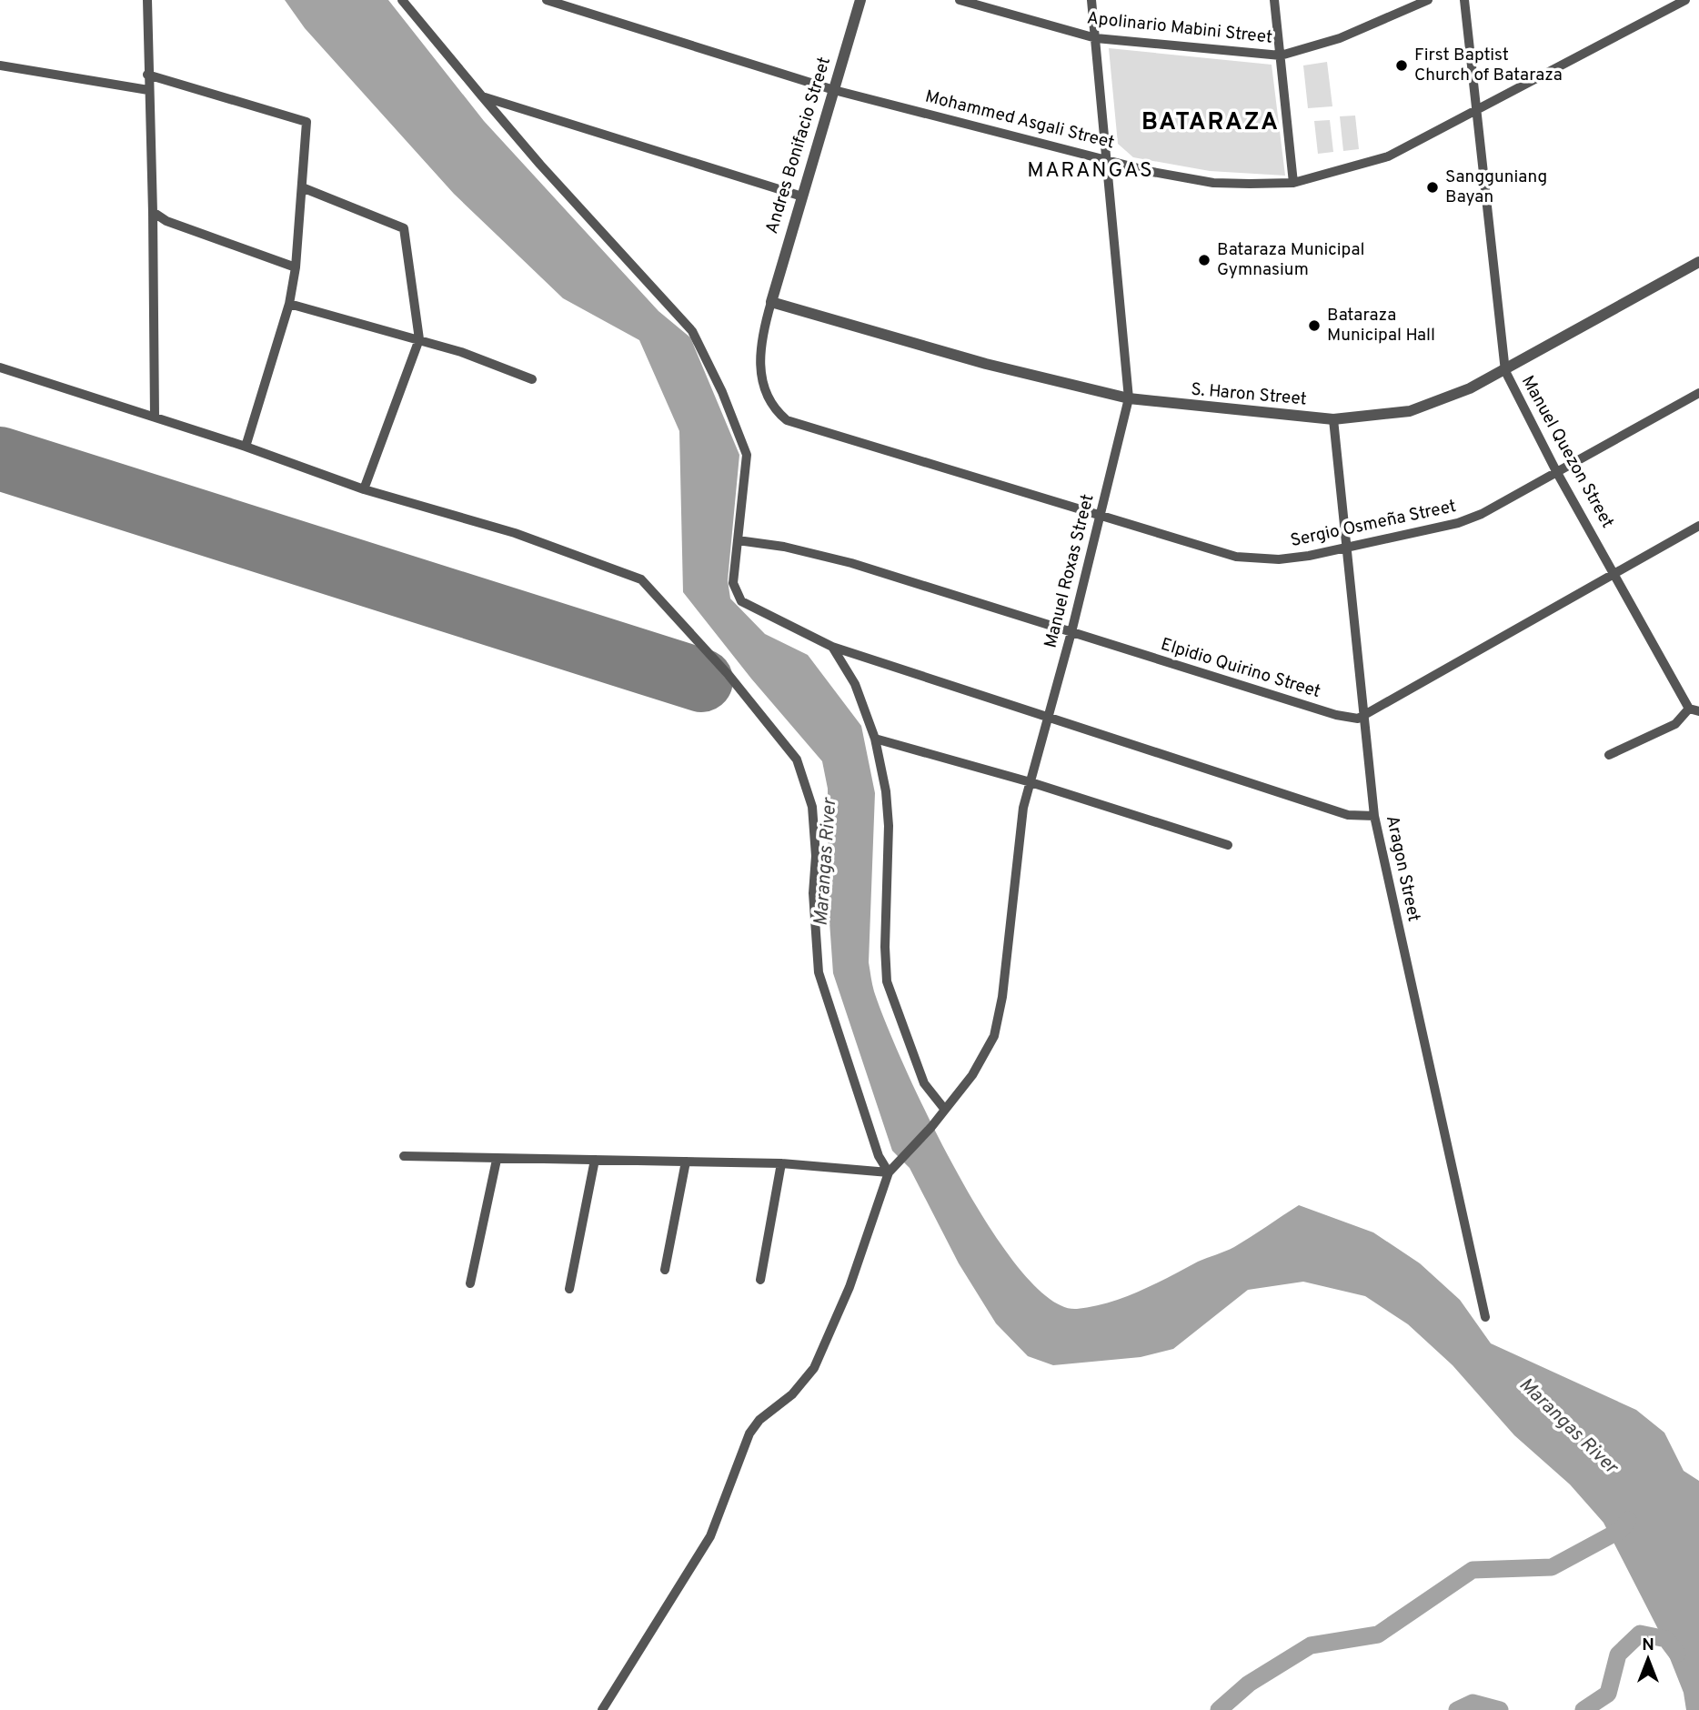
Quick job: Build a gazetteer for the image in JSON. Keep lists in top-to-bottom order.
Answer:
{
  "streets": {
    "street": [
      "Apolinario Mabini Street",
      "Mohammed Asgali Street",
      "Andres Bonifacio Street",
      "S. Haron Street",
      "Manuel Quezon Street",
      "Sergio Osmeña Street",
      "Manuel Roxas Street",
      "Elpidio Quirino Street",
      "Aragon Street"
    ]
  },
  "crossings": [
    ["Apolinario Mabini Street", "Manuel Roxas Street"],
    ["Mohammed Asgali Street", "Andres Bonifacio Street"],
    ["Mohammed Asgali Street", "Manuel Quezon Street"],
    ["Mohammed Asgali Street", "Manuel Roxas Street"],
    ["Andres Bonifacio Street", "S. Haron Street"],
    ["Andres Bonifacio Street", "Sergio Osmeña Street"],
    ["S. Haron Street", "Manuel Quezon Street"],
    ["S. Haron Street", "Sergio Osmeña Street"],
    ["S. Haron Street", "Manuel Roxas Street"],
    ["S. Haron Street", "Aragon Street"],
    ["Manuel Quezon Street", "Sergio Osmeña Street"],
    ["Sergio Osmeña Street", "Manuel Roxas Street"],
    ["Sergio Osmeña Street", "Aragon Street"],
    ["Manuel Roxas Street", "Elpidio Quirino Street"],
    ["Elpidio Quirino Street", "Aragon Street"]
  ],
  "districts": ["BATARAZA", "MARANGAS"],
  "water": ["Marangas River"],
  "places": [
    "First Baptist Church of Bataraza",
    "Sangguniang Bayan",
    "Bataraza Municipal Gymnasium",
    "Bataraza Municipal Hall"
  ],
  "north": "top"
}
